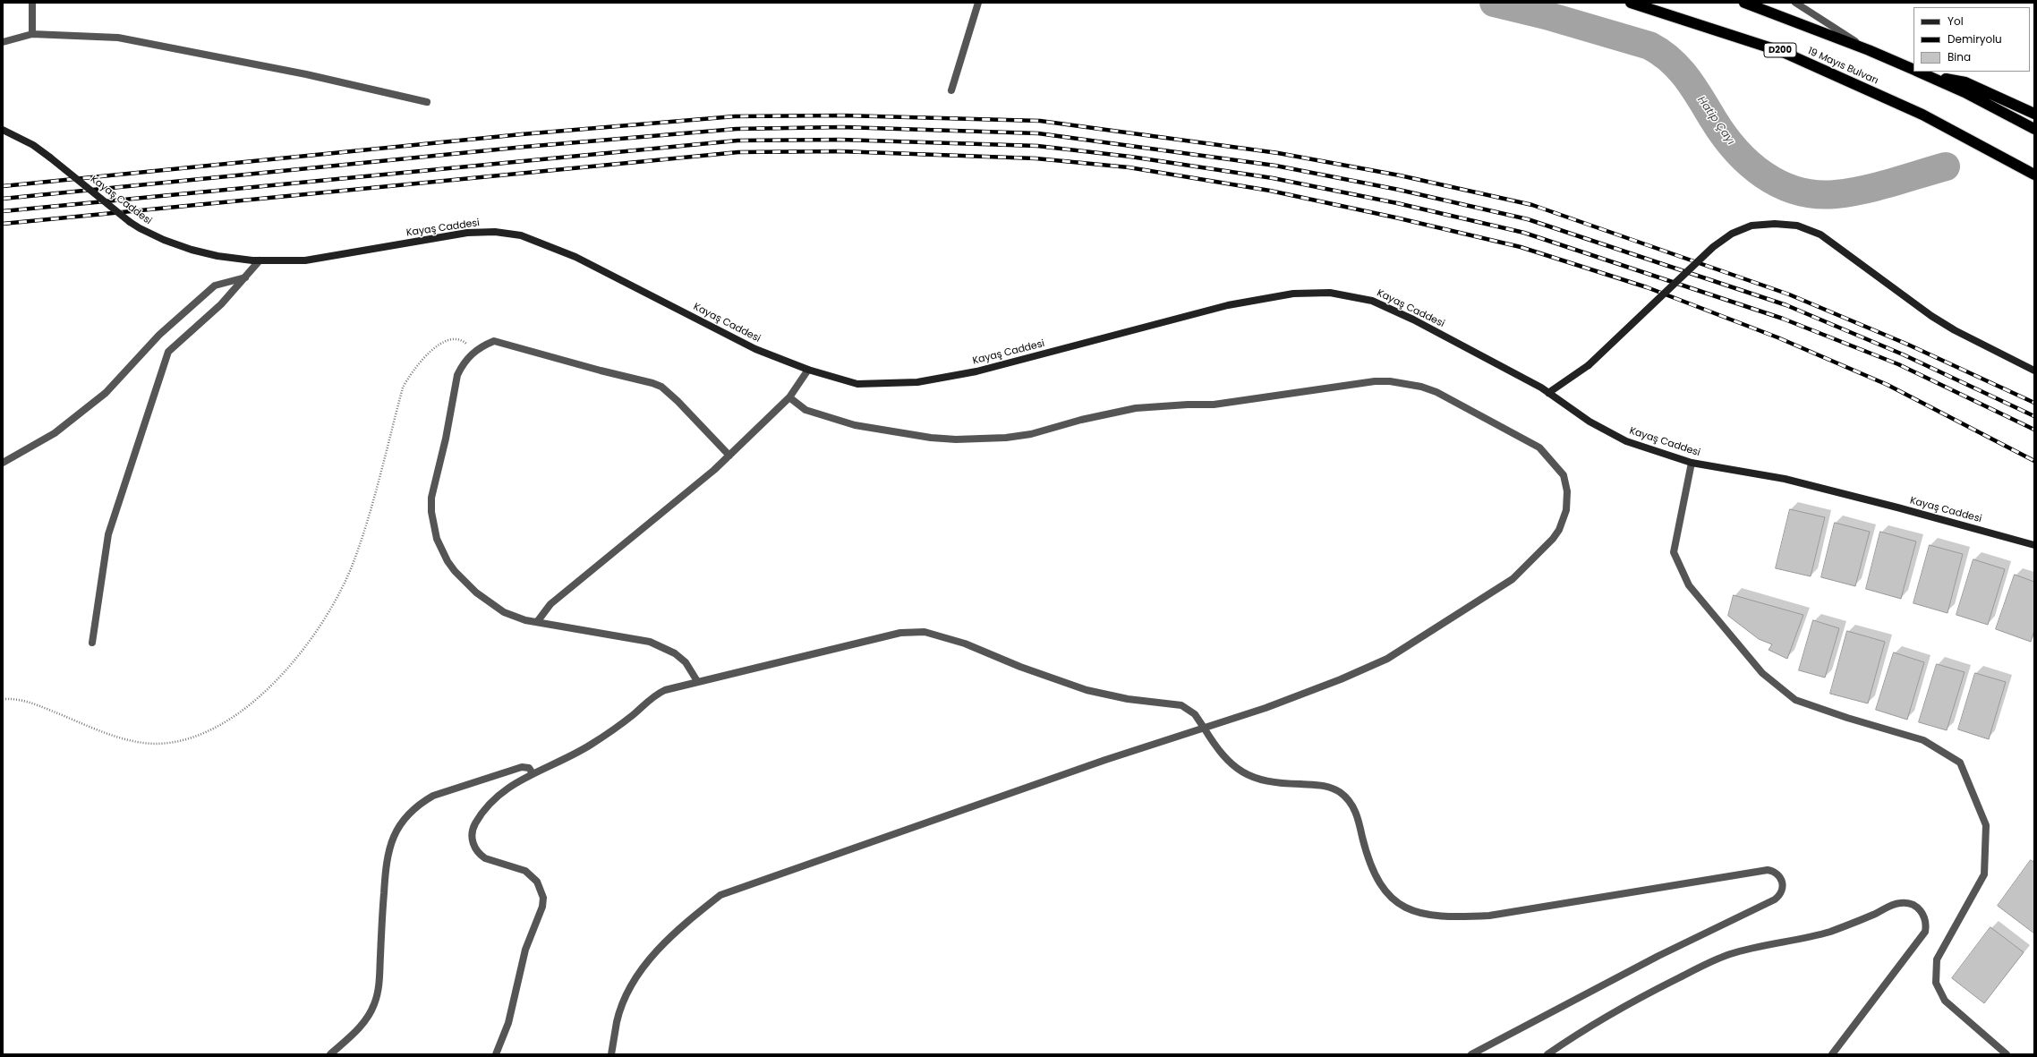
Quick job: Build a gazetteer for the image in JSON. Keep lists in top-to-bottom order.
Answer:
{
  "streets": {
    "highway": ["D200", "19 Mayıs Bulvarı"],
    "street": ["Kayaş Caddesi"]
  },
  "water": ["Hatip Çayı"],
  "legend": ["Yol", "Demiryolu", "Bina"]
}
